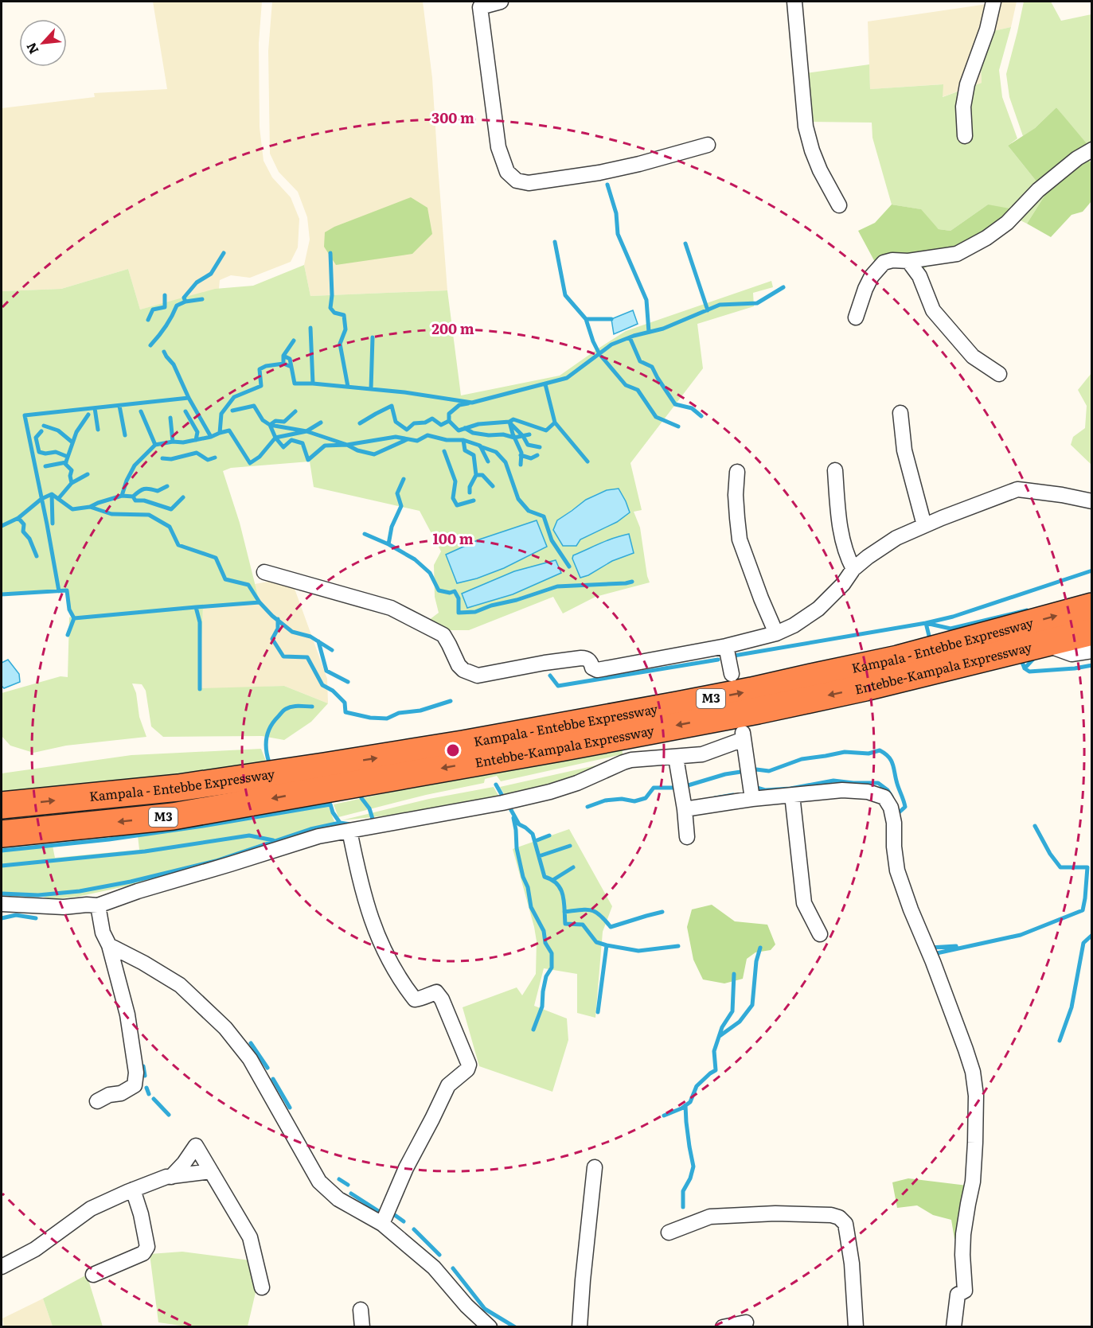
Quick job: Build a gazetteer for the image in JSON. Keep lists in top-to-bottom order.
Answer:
{
  "streets": {
    "highway": ["Kampala - Entebbe Expressway", "Entebbe-Kampala Expressway", "M3"]
  },
  "one_way": ["Kampala - Entebbe Expressway", "Entebbe-Kampala Expressway"],
  "north": "bottom left",
  "rings": ["300 m", "200 m", "100 m"]
}
